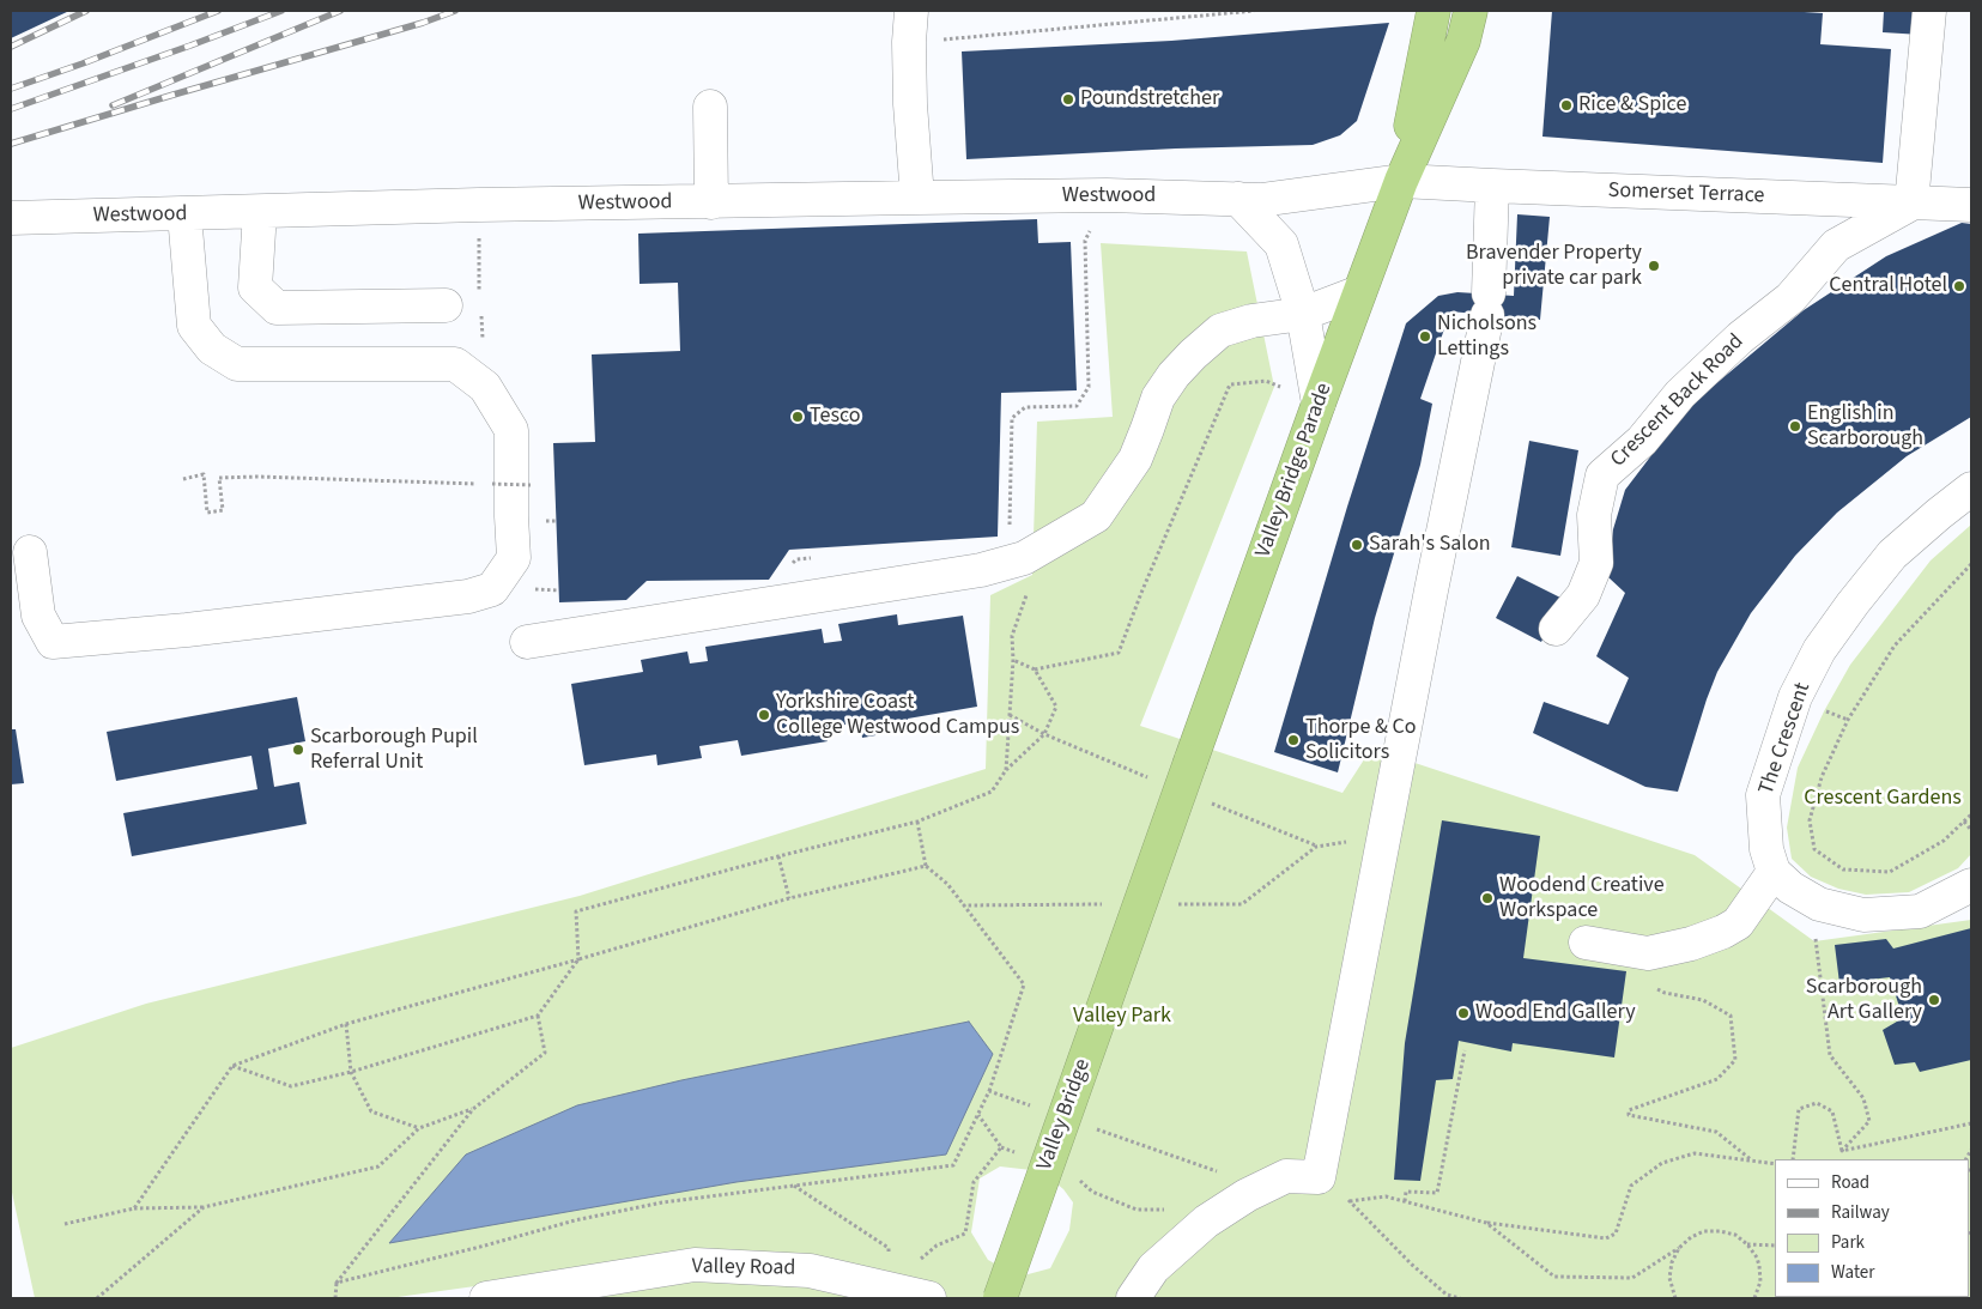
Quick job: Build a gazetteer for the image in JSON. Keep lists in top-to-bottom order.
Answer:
{
  "streets": {
    "highway": ["Valley Bridge Parade", "Valley Bridge"],
    "street": [
      "Somerset Terrace",
      "Westwood",
      "Crescent Back Road",
      "The Crescent",
      "Valley Road"
    ]
  },
  "crossings": [
    ["Somerset Terrace", "Westwood"],
    ["Somerset Terrace", "Crescent Back Road"],
    ["Somerset Terrace", "Valley Bridge Parade"],
    ["Westwood", "Valley Bridge Parade"],
    ["Valley Bridge Parade", "Valley Bridge"]
  ],
  "parks": ["Crescent Gardens", "Valley Park"],
  "places": [
    "Poundstretcher",
    "Rice & Spice",
    "Bravender Property private car park",
    "Central Hotel",
    "Nicholsons Lettings",
    "Tesco",
    "English in Scarborough",
    "Sarah's Salon",
    "Yorkshire Coast College Westwood Campus",
    "Thorpe & Co Solicitors",
    "Scarborough Pupil Referral Unit",
    "Woodend Creative Workspace",
    "Scarborough Art Gallery",
    "Wood End Gallery"
  ],
  "legend": [
    "Road",
    "Railway",
    "Park",
    "Water"
  ]
}
